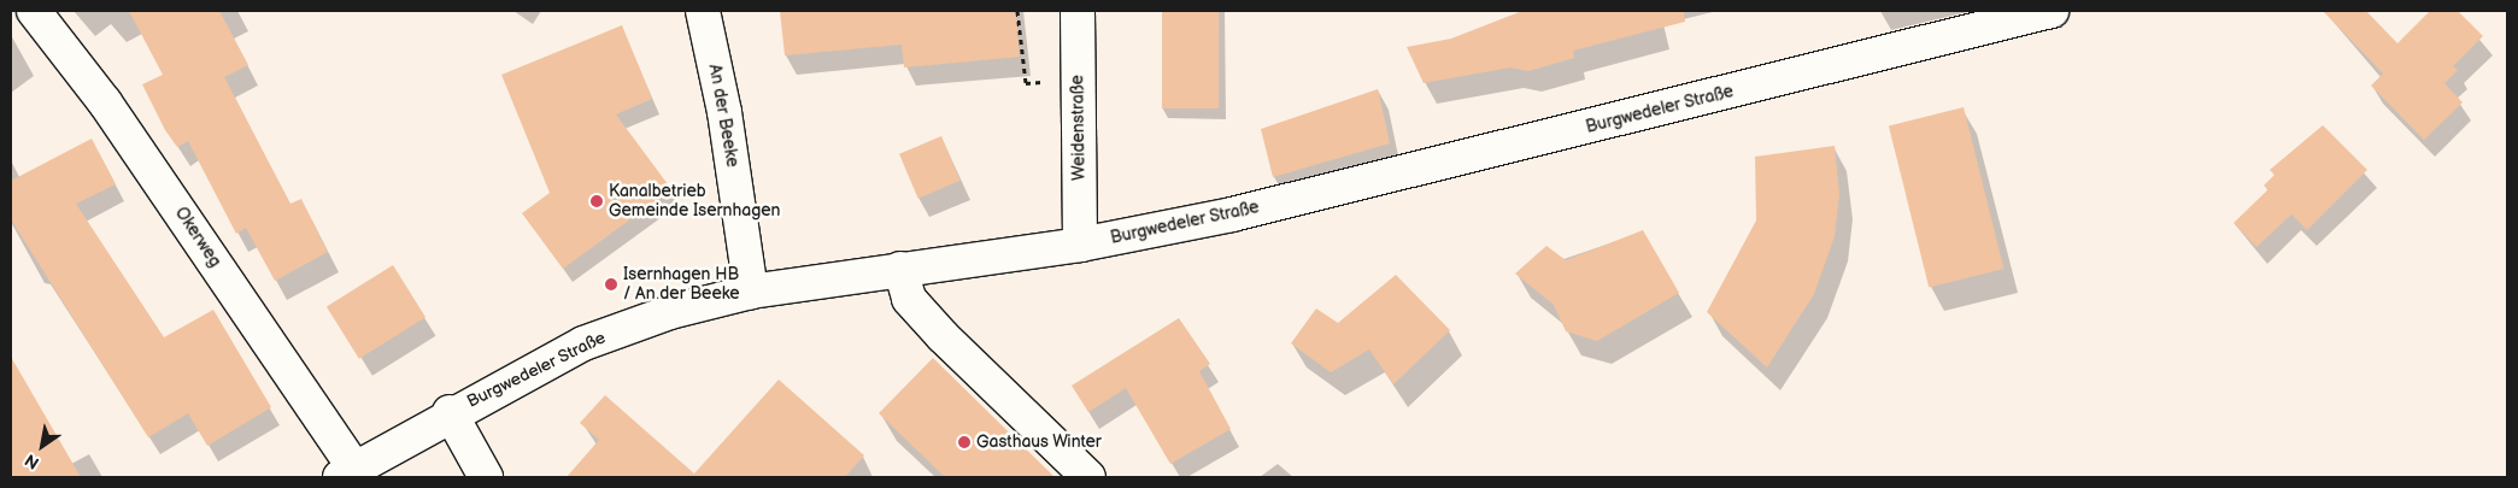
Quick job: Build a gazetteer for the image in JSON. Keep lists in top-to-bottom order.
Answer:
{
  "streets": {
    "main road": [
      "Burgwedeler Straße",
      "An der Beeke",
      "Weidenstraße",
      "Okerweg"
    ]
  },
  "crossings": [
    ["Burgwedeler Straße", "An der Beeke"],
    ["Burgwedeler Straße", "Weidenstraße"],
    ["Burgwedeler Straße", "Okerweg"]
  ],
  "places": ["Kanalbetrieb Gemeinde Isernhagen", "Isernhagen HB / An der Beeke", "Gasthaus Winter"],
  "north": "bottom left"
}
